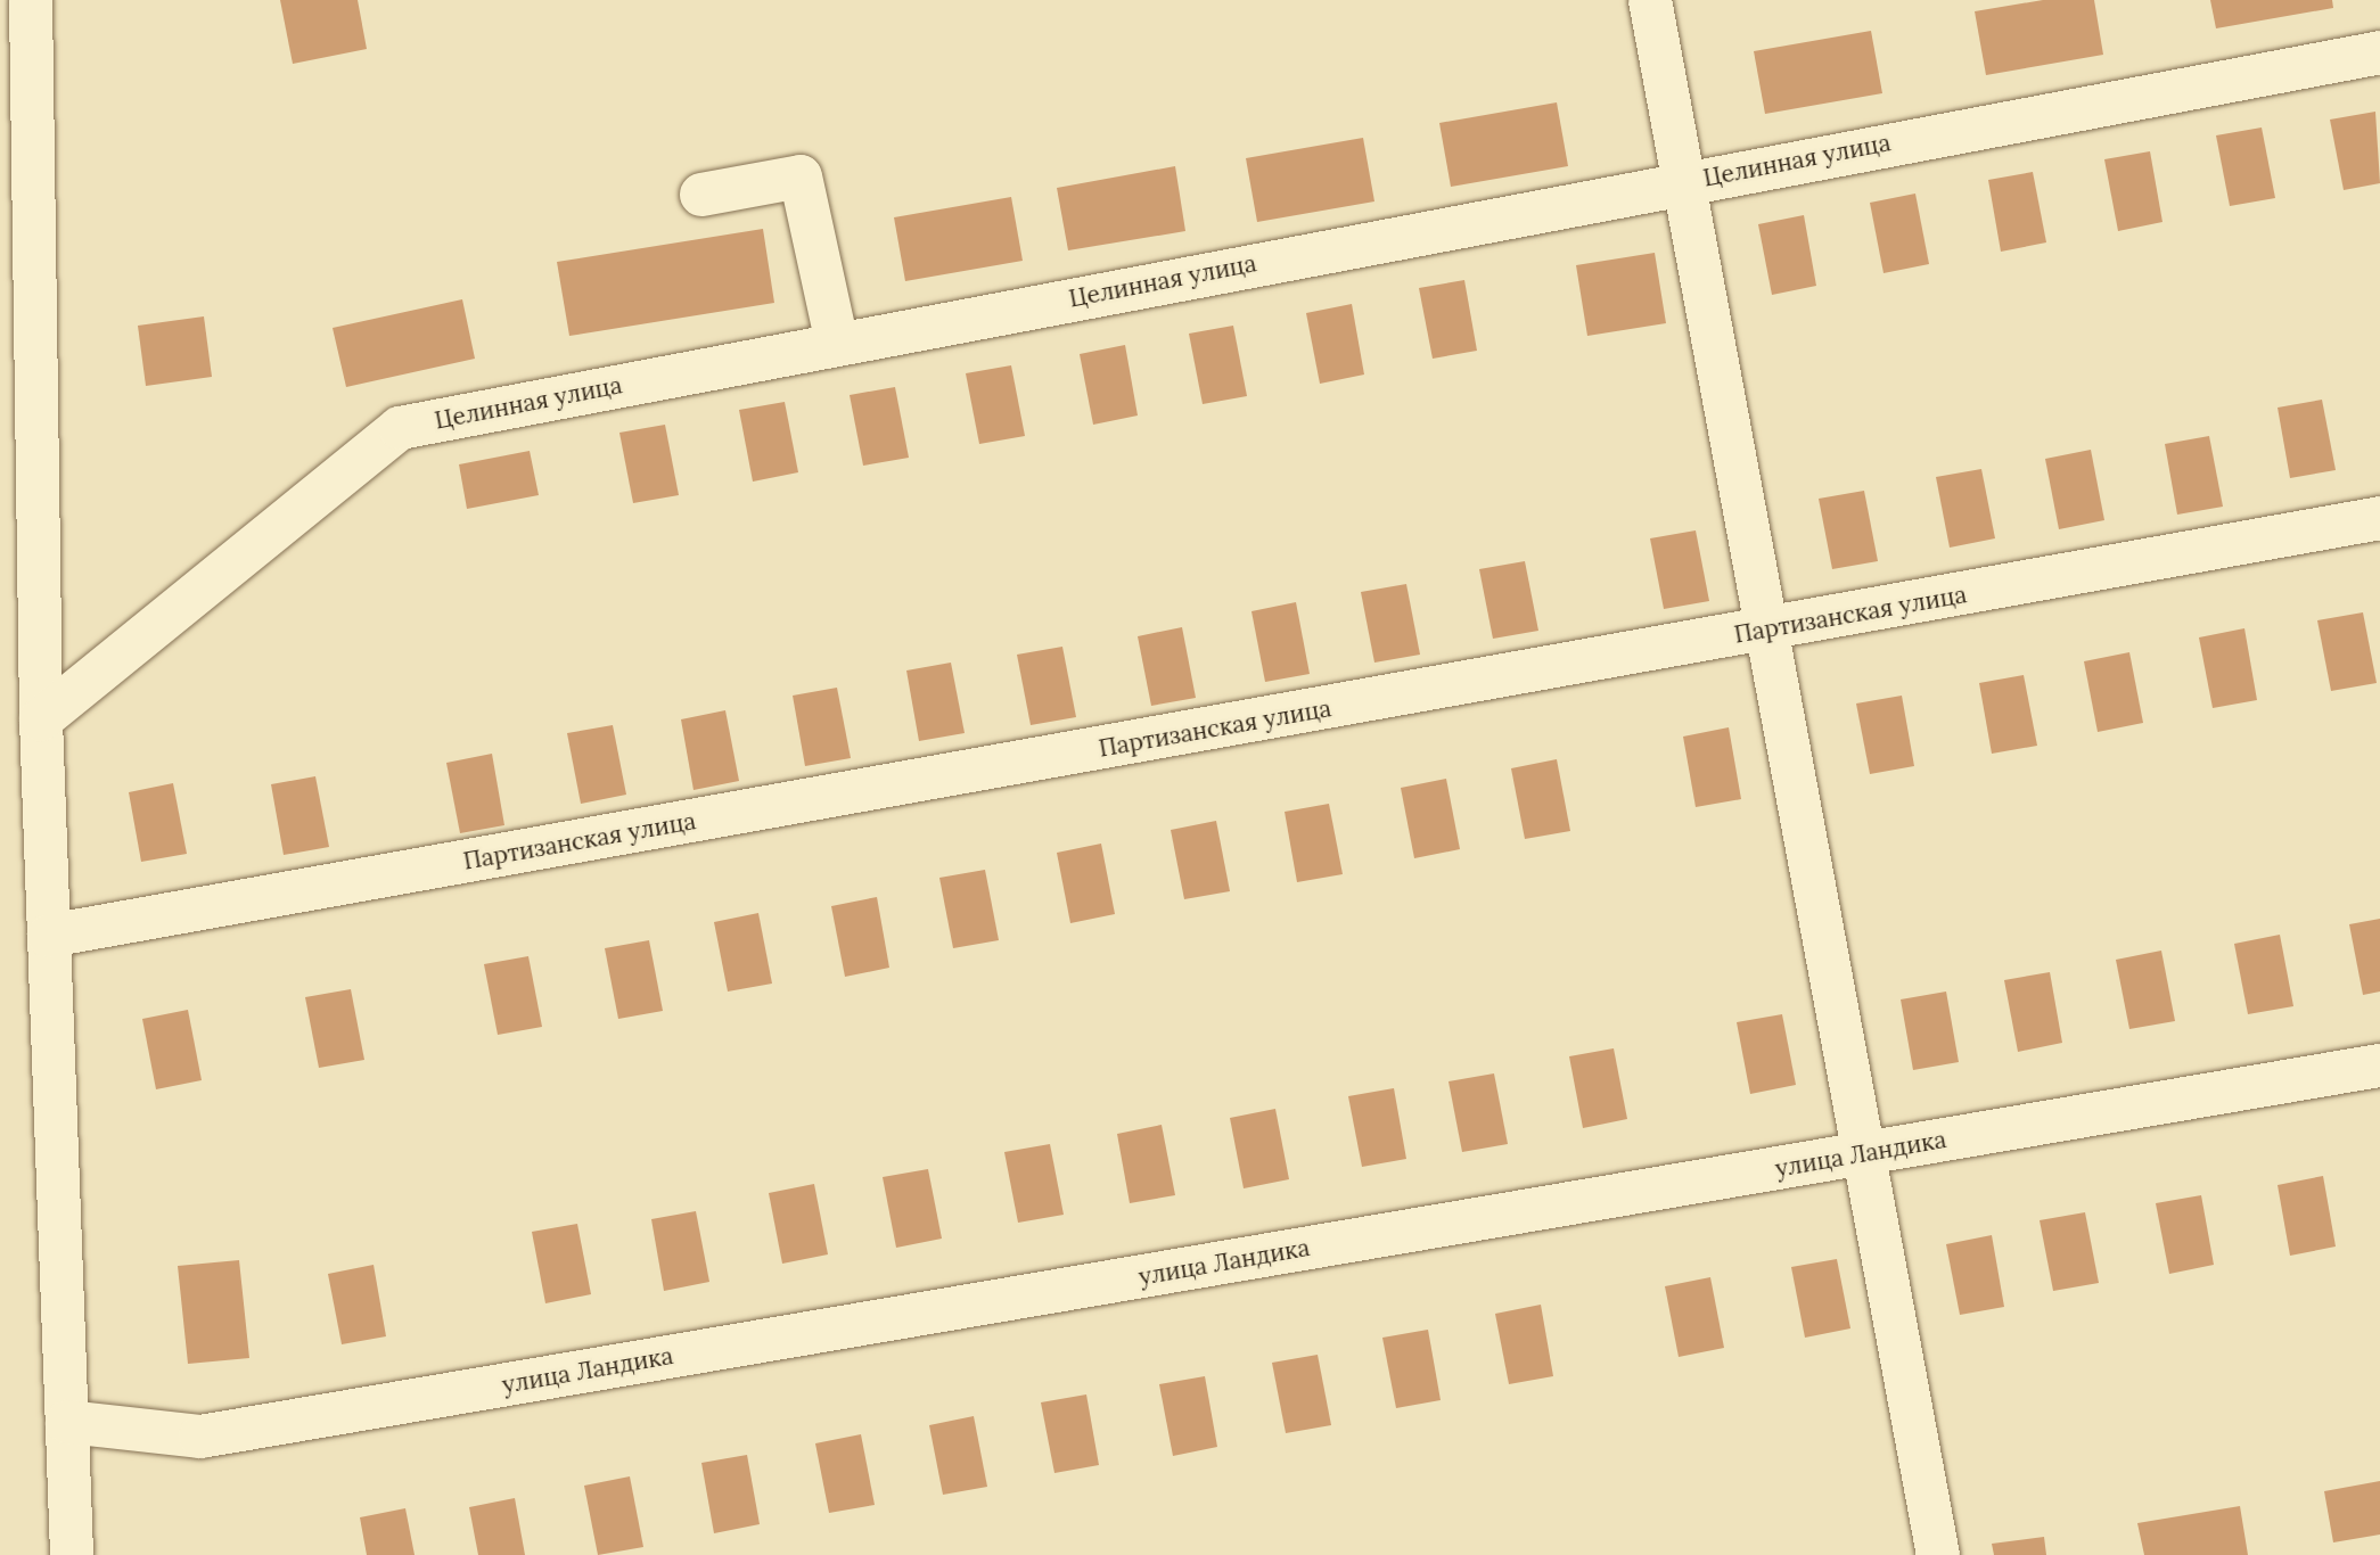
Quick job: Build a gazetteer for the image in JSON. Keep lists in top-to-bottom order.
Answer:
{
  "streets": {
    "street": ["Целинная улица", "Партизанская улица", "улица Ландика"]
  }
}
